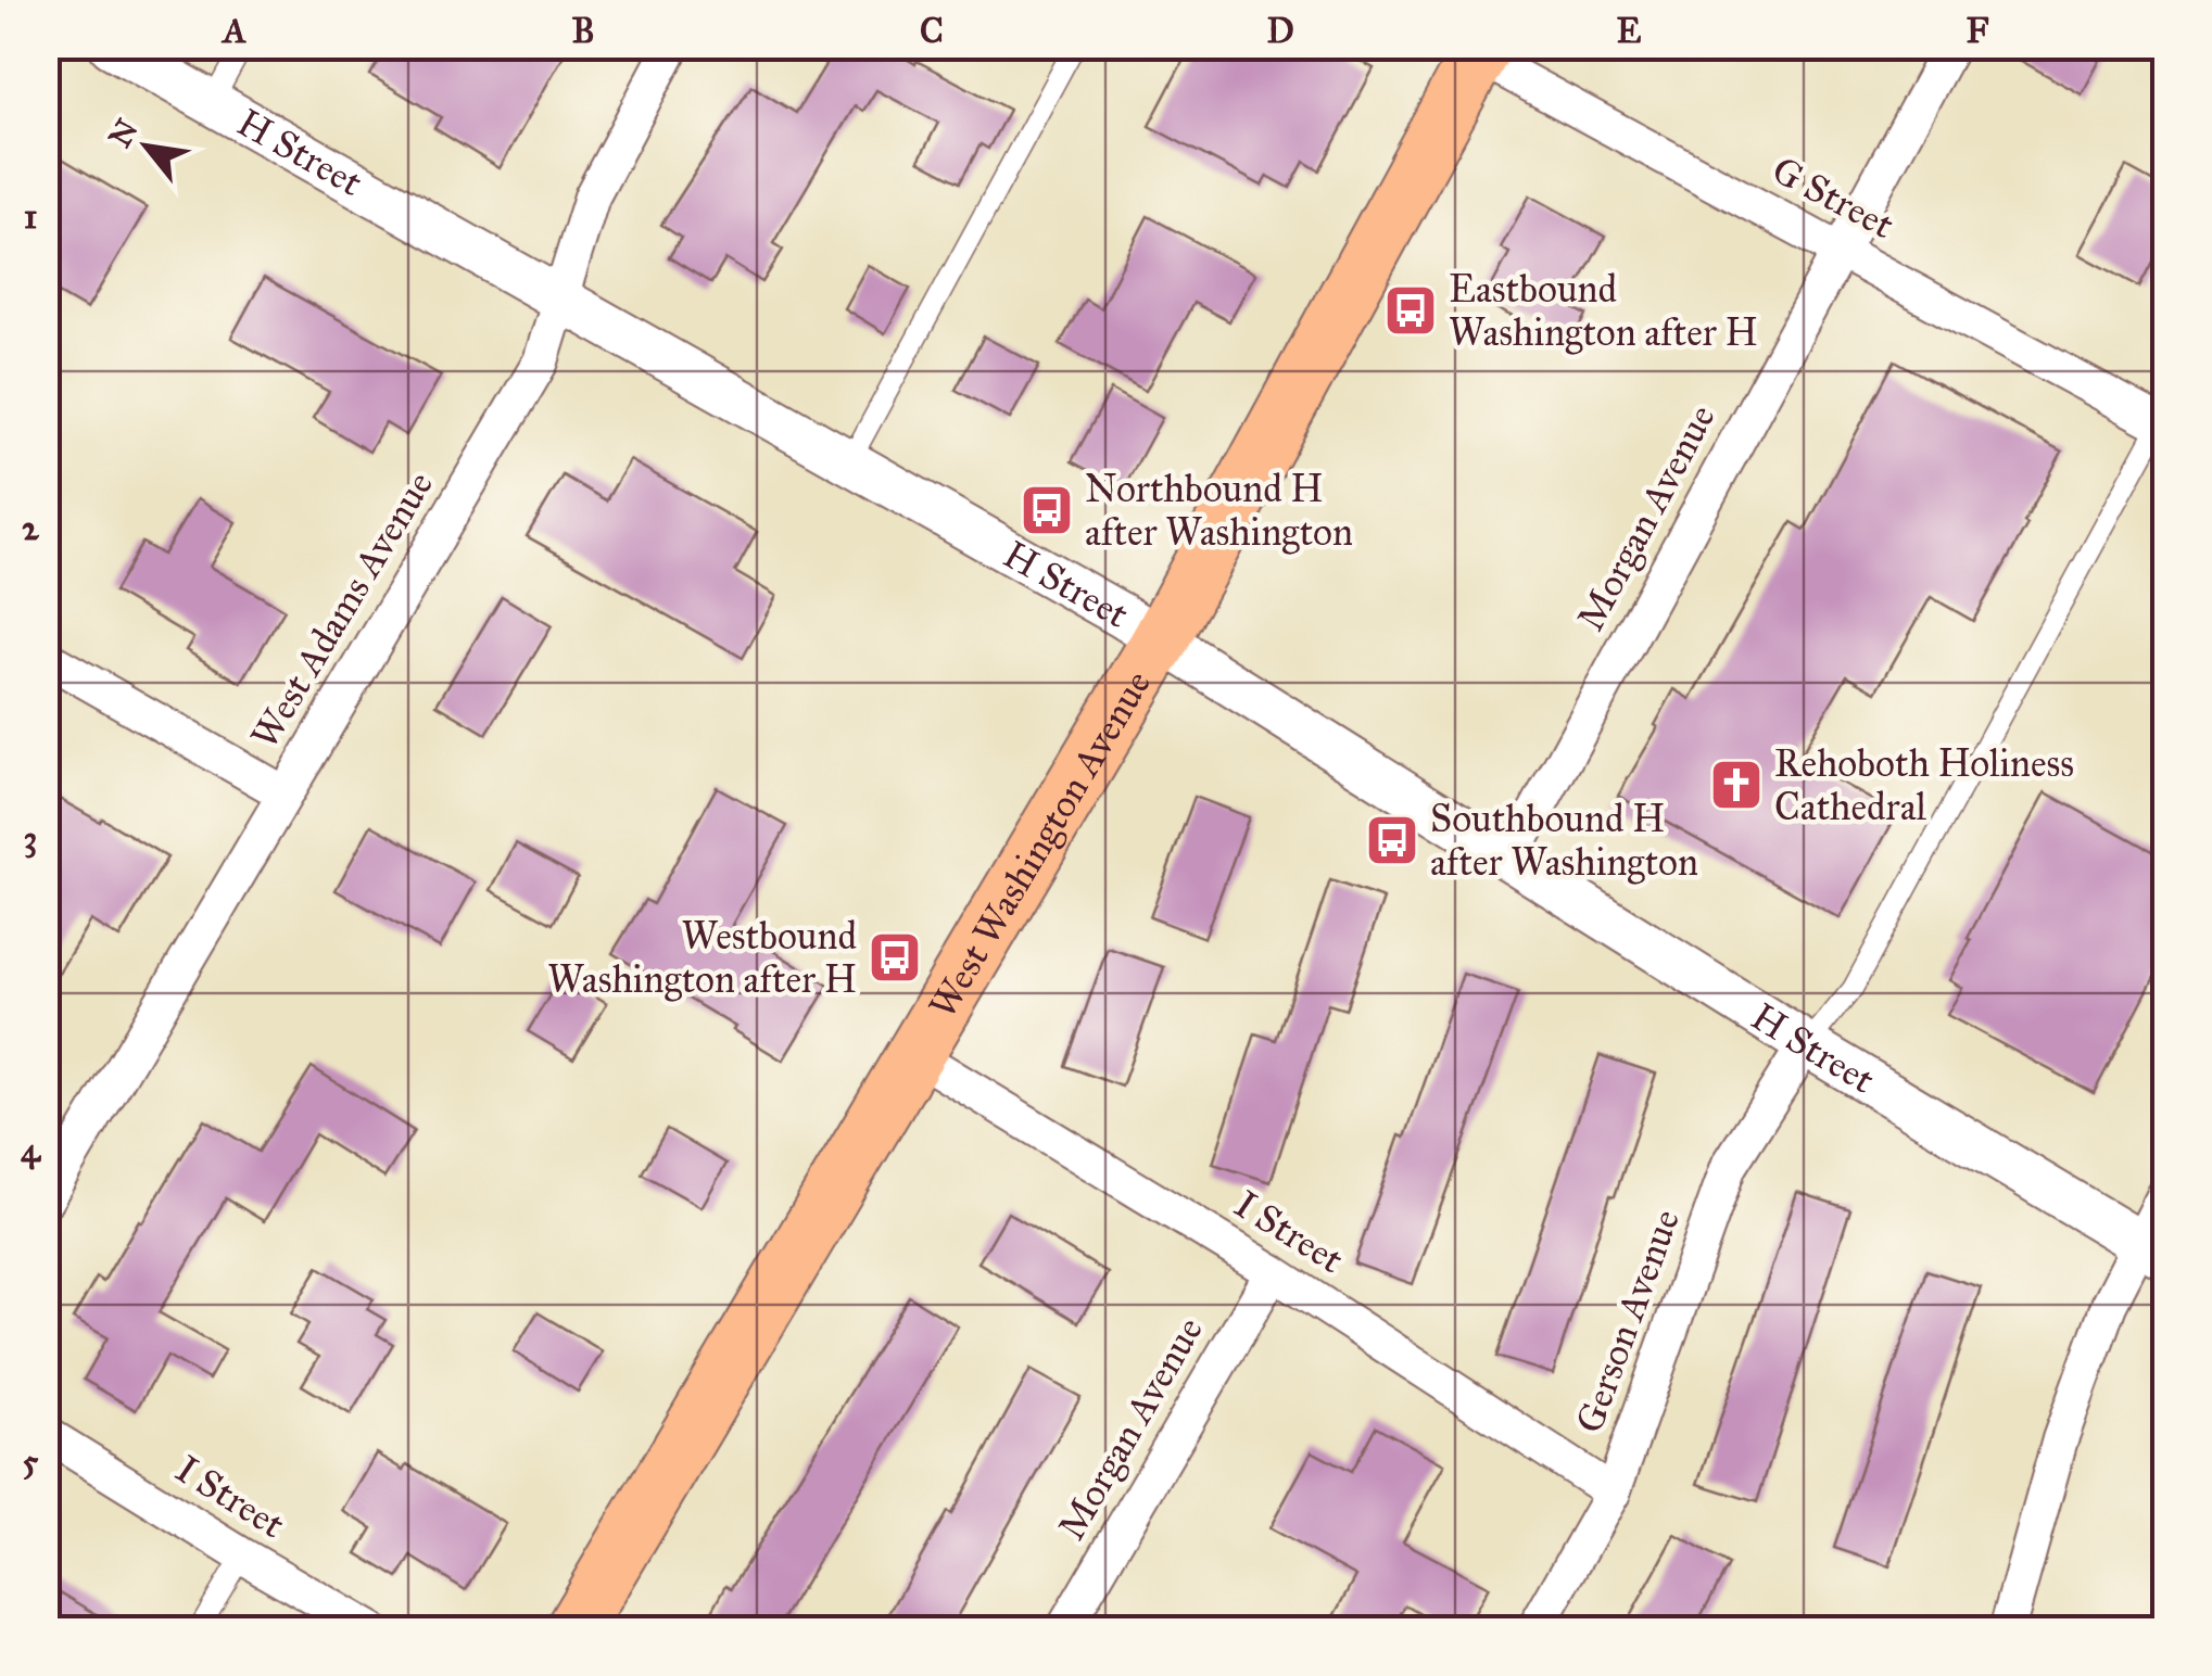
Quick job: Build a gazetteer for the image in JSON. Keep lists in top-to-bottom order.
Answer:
{
  "streets": {
    "main road": ["West Washington Avenue"],
    "street": [
      "H Street",
      "G Street",
      "Morgan Avenue",
      "West Adams Avenue",
      "I Street",
      "Gerson Avenue"
    ]
  },
  "crossings": [
    ["H Street", "Morgan Avenue"],
    ["H Street", "West Adams Avenue"],
    ["H Street", "West Washington Avenue"],
    ["H Street", "Gerson Avenue"],
    ["G Street", "Morgan Avenue"],
    ["G Street", "West Washington Avenue"],
    ["Morgan Avenue", "I Street"],
    ["West Washington Avenue", "I Street"],
    ["I Street", "Gerson Avenue"]
  ],
  "places": {
    "bus stop": [
      "Eastbound Washington after H",
      "Northbound H after Washington",
      "Southbound H after Washington",
      "Westbound Washington after H"
    ],
    "church": ["Rehoboth Holiness Cathedral"]
  },
  "north": "top left",
  "grid": {
    "columns": [
      "A",
      "B",
      "C",
      "D",
      "E",
      "F"
    ],
    "rows": [
      "1",
      "2",
      "3",
      "4",
      "5"
    ]
  }
}
